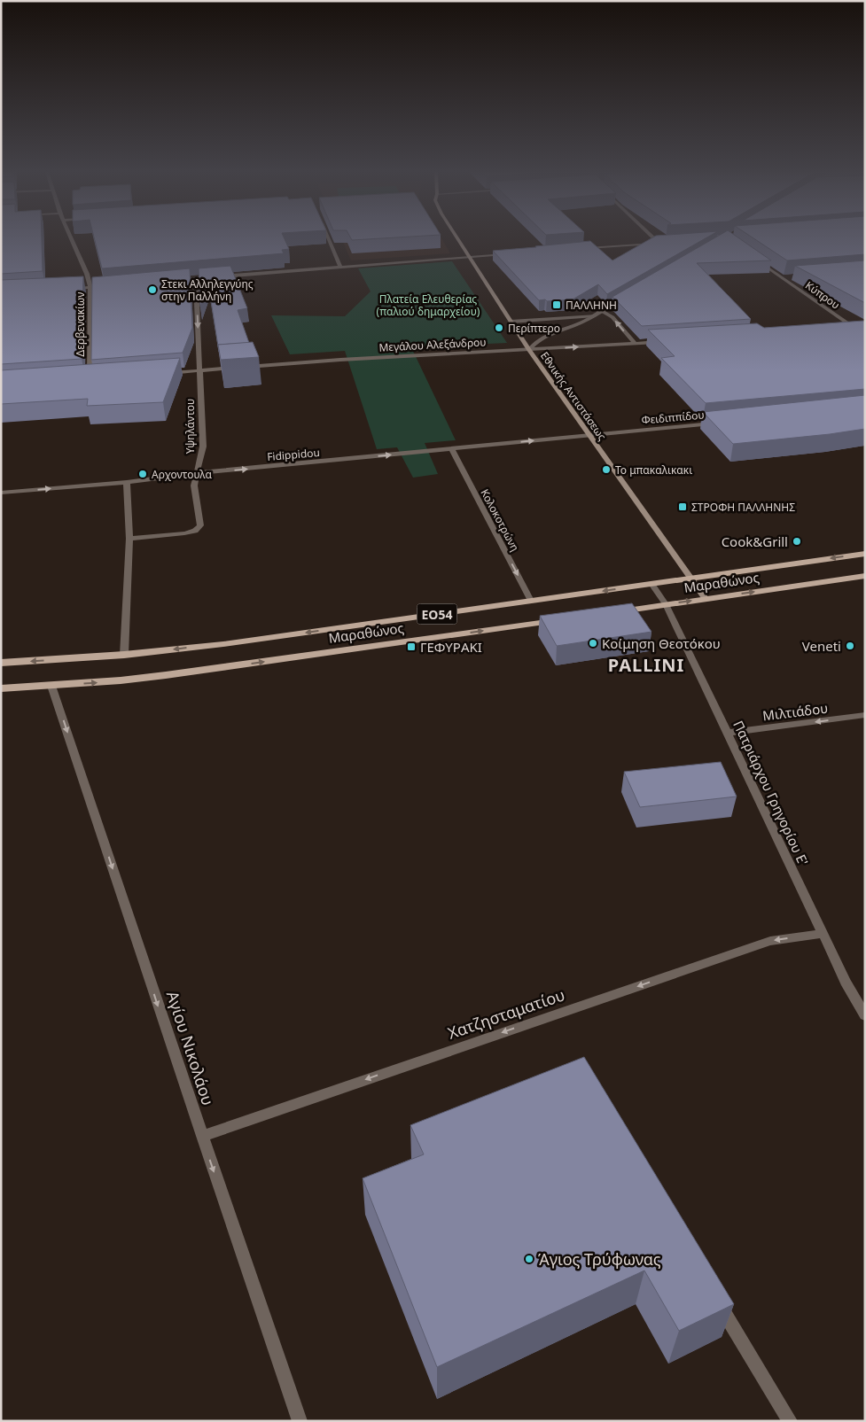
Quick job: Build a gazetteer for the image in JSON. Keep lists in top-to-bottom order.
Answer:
{
  "streets": {
    "main road": ["Εθνικής Αντιστάσεως", "Μαραθώνος", "ΕΟ54"],
    "street": [
      "Κύπρου",
      "Δερβενακίων",
      "Μεγάλου Αλεξάνδρου",
      "Φειδιππίδου",
      "Υψηλάντου",
      "Fidippidou",
      "Κολοκοτρώνη",
      "Μιλτιάδου",
      "Πατριάρχου Γρηγορίου Ε'",
      "Χατζησταματίου",
      "Αγίου Νικολάου"
    ]
  },
  "crossings": [
    ["Μεγάλου Αλεξάνδρου", "Εθνικής Αντιστάσεως"],
    ["Εθνικής Αντιστάσεως", "Φειδιππίδου"],
    ["Εθνικής Αντιστάσεως", "Fidippidou"],
    ["Εθνικής Αντιστάσεως", "Μαραθώνος"],
    ["Φειδιππίδου", "Fidippidou"],
    ["Υψηλάντου", "Fidippidou"],
    ["Fidippidou", "Κολοκοτρώνη"],
    ["Κολοκοτρώνη", "Μαραθώνος"],
    ["Μαραθώνος", "Πατριάρχου Γρηγορίου Ε'"],
    ["Μαραθώνος", "Αγίου Νικολάου"],
    ["Μιλτιάδου", "Πατριάρχου Γρηγορίου Ε'"],
    ["Πατριάρχου Γρηγορίου Ε'", "Χατζησταματίου"],
    ["Χατζησταματίου", "Αγίου Νικολάου"]
  ],
  "one_way": [
    "Fidippidou",
    "Κολοκοτρώνη",
    "Μιλτιάδου",
    "Χατζησταματίου",
    "Αγίου Νικολάου"
  ],
  "districts": ["PALLINI"],
  "parks": ["Πλατεία Ελευθερίας (παλιού δημαρχείου)"],
  "places": {
    "other": [
      "Στεκι Αλληλεγγύης στην Παλλήνη",
      "Περίπτερο",
      "Το μπακαλικακι",
      "Αρχοντουλα",
      "Cook&Grill",
      "Κοίμηση Θεοτόκου",
      "Veneti",
      "Άγιος Τρύφωνας"
    ],
    "transit": ["ΠΑΛΛΗΝΗ", "ΣΤΡΟΦΗ ΠΑΛΛΗΝΗΣ", "ΓΕΦΥΡΑΚΙ"]
  }
}
